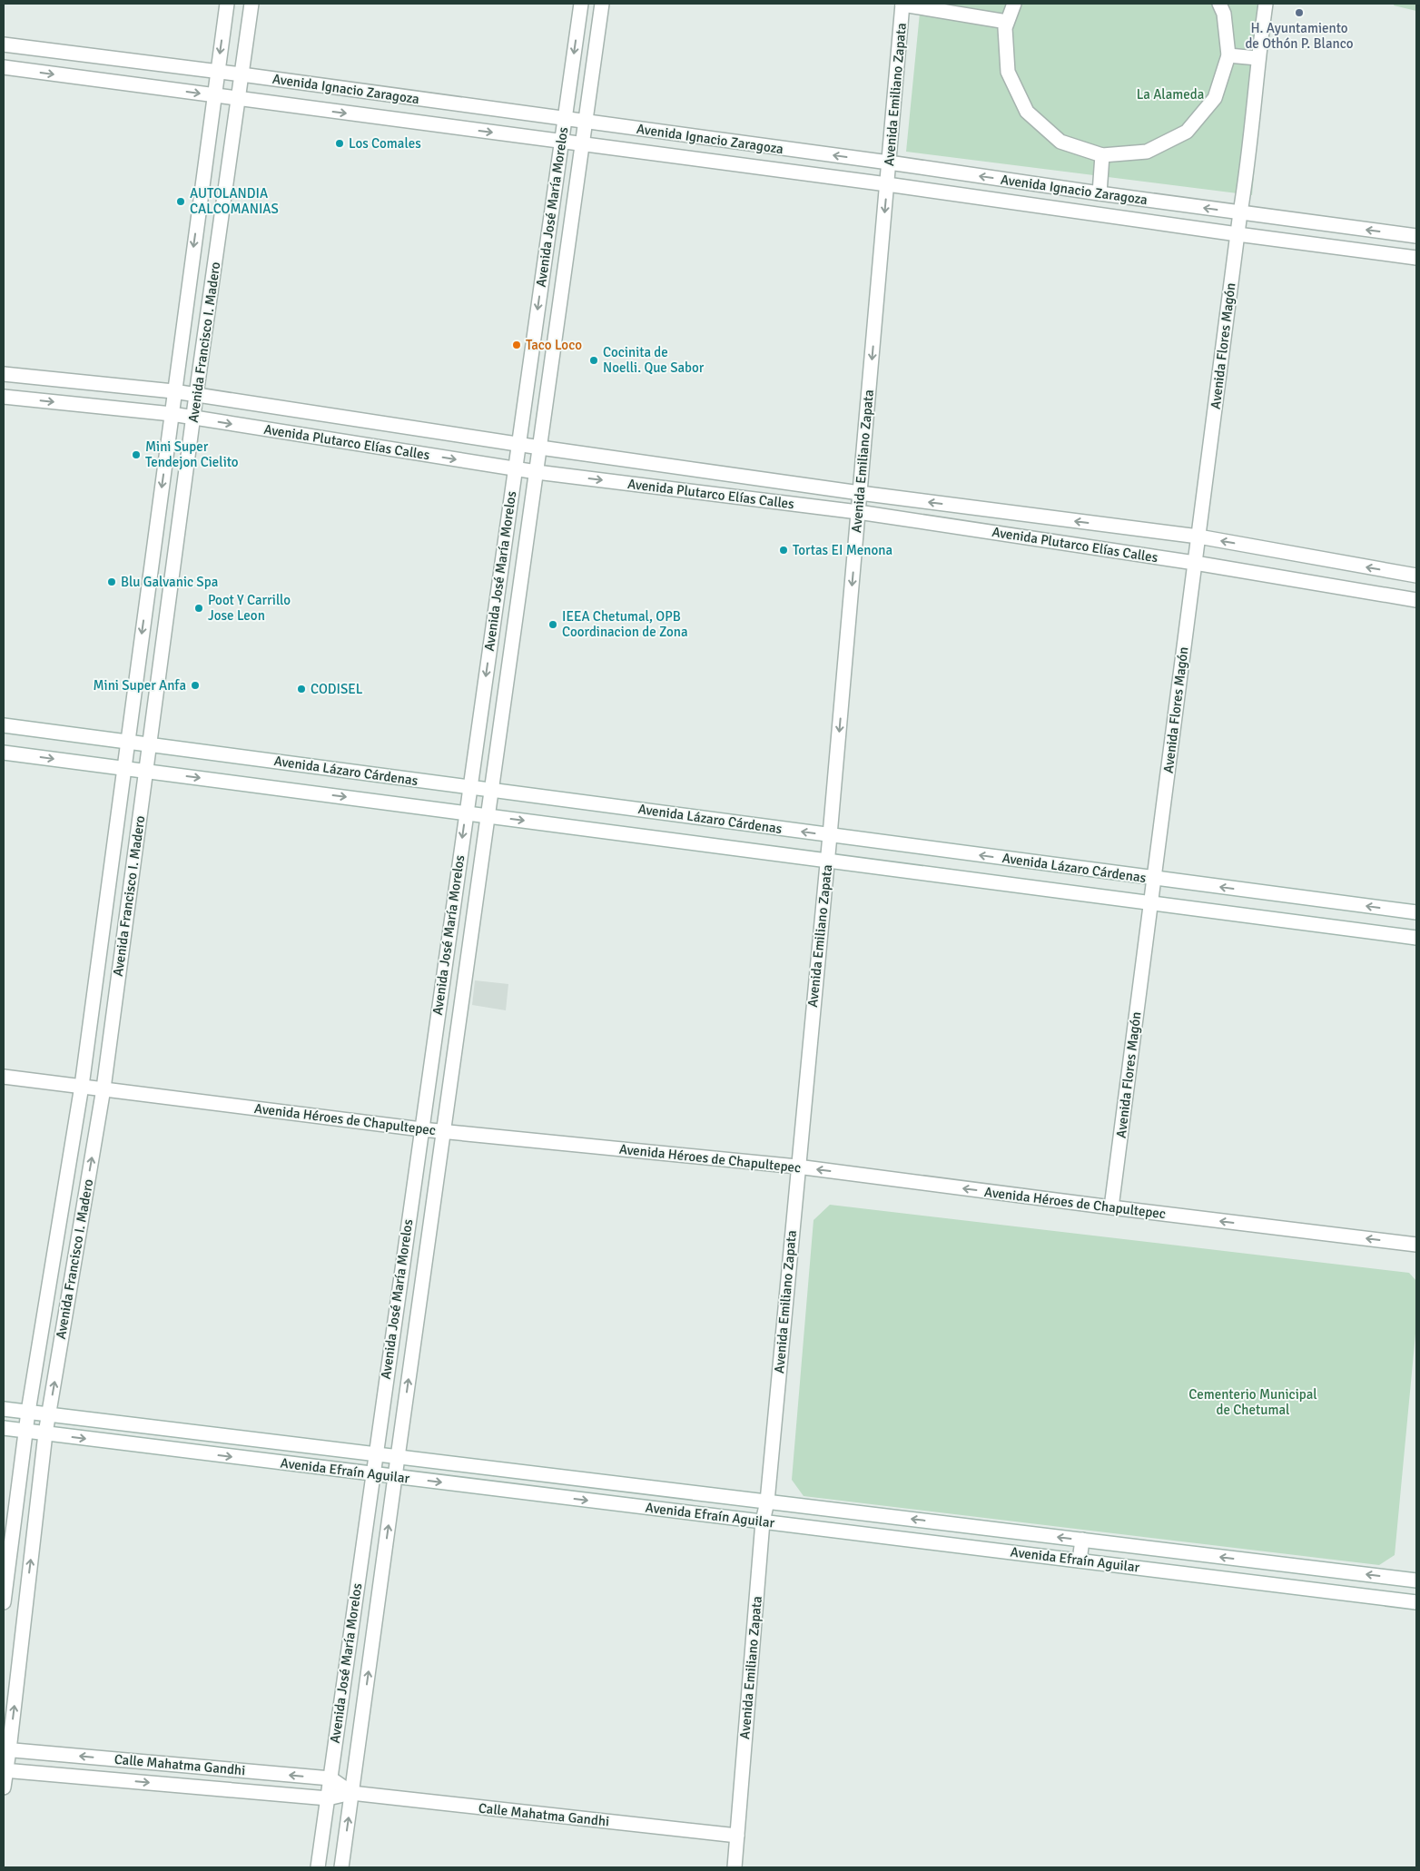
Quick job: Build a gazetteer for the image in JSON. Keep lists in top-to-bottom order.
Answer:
{
  "streets": {
    "street": [
      "Avenida Ignacio Zaragoza",
      "Avenida Emiliano Zapata",
      "Avenida José María Morelos",
      "Avenida Francisco I. Madero",
      "Avenida Flores Magón",
      "Avenida Plutarco Elías Calles",
      "Avenida Lázaro Cárdenas",
      "Avenida Héroes de Chapultepec",
      "Avenida Efraín Aguilar",
      "Calle Mahatma Gandhi"
    ]
  },
  "crossings": [
    ["Avenida Ignacio Zaragoza", "Avenida Emiliano Zapata"],
    ["Avenida Ignacio Zaragoza", "Avenida José María Morelos"],
    ["Avenida Ignacio Zaragoza", "Avenida Francisco I. Madero"],
    ["Avenida Ignacio Zaragoza", "Avenida Flores Magón"],
    ["Avenida Emiliano Zapata", "Avenida Plutarco Elías Calles"],
    ["Avenida Emiliano Zapata", "Avenida Lázaro Cárdenas"],
    ["Avenida Emiliano Zapata", "Avenida Héroes de Chapultepec"],
    ["Avenida Emiliano Zapata", "Avenida Efraín Aguilar"],
    ["Avenida Emiliano Zapata", "Calle Mahatma Gandhi"],
    ["Avenida José María Morelos", "Avenida Plutarco Elías Calles"],
    ["Avenida José María Morelos", "Avenida Lázaro Cárdenas"],
    ["Avenida José María Morelos", "Avenida Héroes de Chapultepec"],
    ["Avenida José María Morelos", "Avenida Efraín Aguilar"],
    ["Avenida José María Morelos", "Calle Mahatma Gandhi"],
    ["Avenida Francisco I. Madero", "Avenida Plutarco Elías Calles"],
    ["Avenida Francisco I. Madero", "Avenida Lázaro Cárdenas"],
    ["Avenida Francisco I. Madero", "Avenida Héroes de Chapultepec"],
    ["Avenida Francisco I. Madero", "Avenida Efraín Aguilar"],
    ["Avenida Francisco I. Madero", "Calle Mahatma Gandhi"],
    ["Avenida Flores Magón", "Avenida Plutarco Elías Calles"],
    ["Avenida Flores Magón", "Avenida Lázaro Cárdenas"],
    ["Avenida Flores Magón", "Avenida Héroes de Chapultepec"]
  ],
  "one_way": ["Avenida Héroes de Chapultepec"],
  "parks": ["La Alameda", "Cementerio Municipal de Chetumal"],
  "places": [
    "H. Ayuntamiento de Othón P. Blanco",
    "Los Comales",
    "AUTOLANDIA CALCOMANIAS",
    "Taco Loco",
    "Cocinita de Noelli. Que Sabor",
    "Mini Super Tendejon Cielito",
    "Tortas EI Menona",
    "Blu Galvanic Spa",
    "Poot Y Carrillo Jose Leon",
    "IEEA Chetumal, OPB Coordinacion de Zona",
    "Mini Super Anfa",
    "CODISEL"
  ]
}
